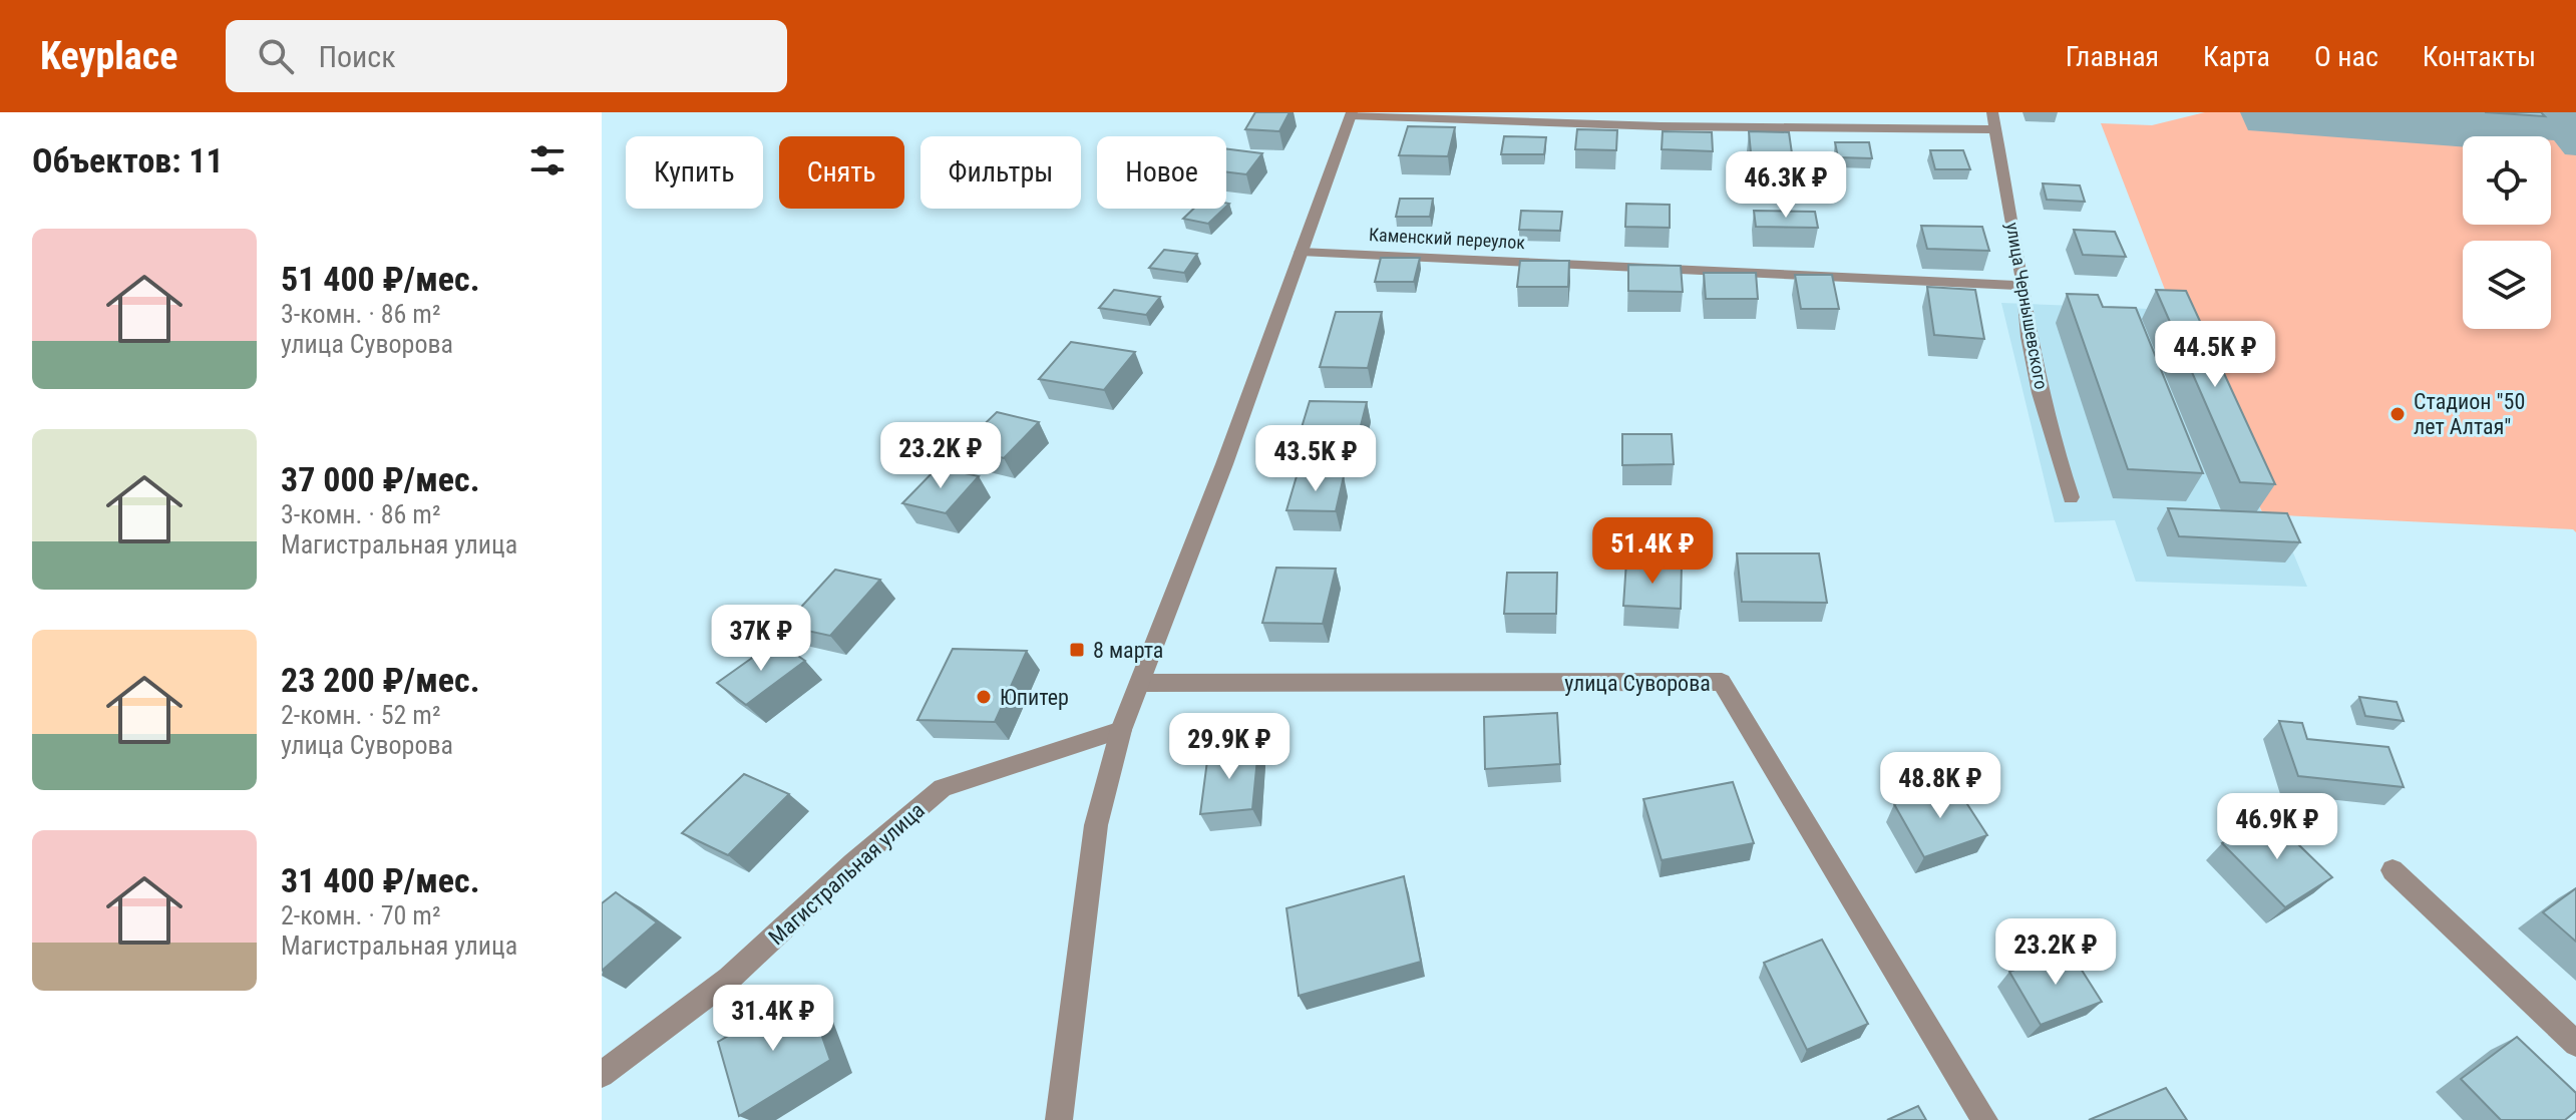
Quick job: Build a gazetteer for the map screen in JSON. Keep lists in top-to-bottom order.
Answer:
{
  "streets": {
    "street": [
      "Каменский переулок",
      "улица Чернышевского",
      "улица Суворова",
      "Магистральная улица"
    ]
  },
  "crossings": [
    ["Каменский переулок", "улица Чернышевского"]
  ],
  "places": {
    "other": ["Стадион \"50 лет Алтая\"", "Юпитер"],
    "transit": ["8 марта"]
  },
  "page": {
    "header": "Keyplace",
    "search": "Поиск",
    "nav": [
      "Главная",
      "Карта",
      "О нас",
      "Контакты"
    ],
    "heading": "Объектов: 11",
    "chip": [
      "Купить",
      "Снять",
      "Фильтры",
      "Новое"
    ],
    "price": [
      "46.3K ₽",
      "44.5K ₽",
      "23.2K ₽",
      "43.5K ₽",
      "51.4K ₽",
      "37K ₽",
      "29.9K ₽",
      "48.8K ₽",
      "46.9K ₽",
      "23.2K ₽",
      "31.4K ₽"
    ],
    "list": [
      {
        "name": "51 400 ₽/мес.",
        "note": "3-комн. · 86 m² · улица Суворова"
      },
      {
        "name": "37 000 ₽/мес.",
        "note": "3-комн. · 86 m² · Магистральная улица"
      },
      {
        "name": "23 200 ₽/мес.",
        "note": "2-комн. · 52 m² · улица Суворова"
      },
      {
        "name": "31 400 ₽/мес.",
        "note": "2-комн. · 70 m² · Магистральная улица"
      }
    ]
  }
}
